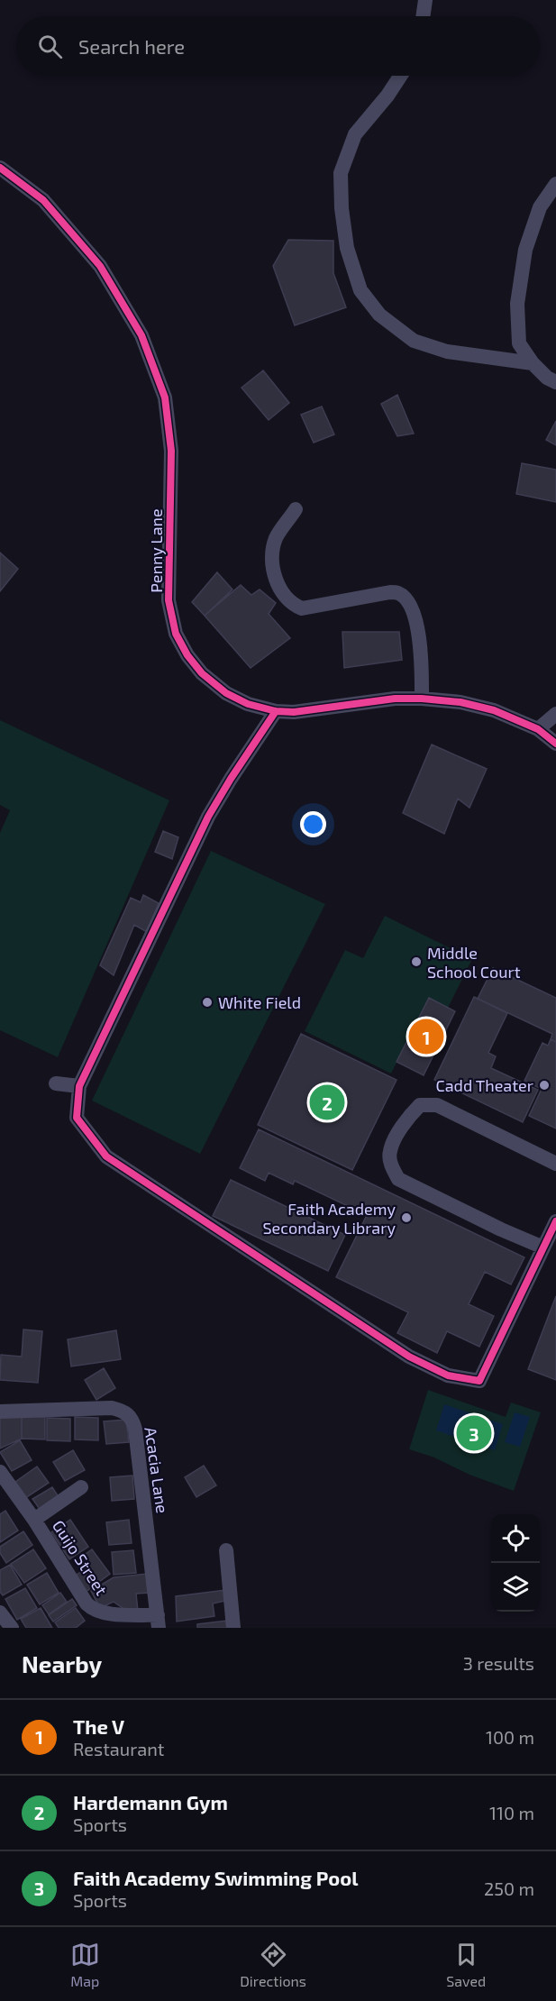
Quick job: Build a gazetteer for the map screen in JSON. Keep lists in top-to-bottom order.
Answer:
{
  "streets": {
    "street": ["Penny Lane", "Acacia Lane", "Guijo Street"]
  },
  "crossings": [
    ["Acacia Lane", "Guijo Street"]
  ],
  "places": [
    "Middle School Court",
    "White Field",
    "Cadd Theater",
    "Faith Academy Secondary Library"
  ],
  "page": {
    "search": "Search here",
    "pins": ["1", "2", "3"],
    "heading": ["Nearby", "3 results"],
    "list": [
      {
        "mark": "1",
        "name": "The V",
        "note": "Restaurant",
        "value": "100 m"
      },
      {
        "mark": "2",
        "name": "Hardemann Gym",
        "note": "Sports",
        "value": "110 m"
      },
      {
        "mark": "3",
        "name": "Faith Academy Swimming Pool",
        "note": "Sports",
        "value": "250 m"
      }
    ],
    "nav": ["Map", "Directions", "Saved"]
  }
}
